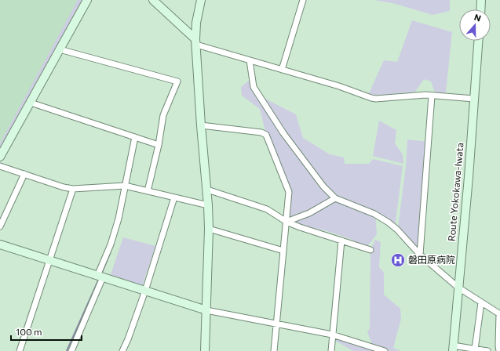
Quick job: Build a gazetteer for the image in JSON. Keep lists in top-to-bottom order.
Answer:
{
  "streets": {
    "street": ["Route Yokokawa-Iwata"]
  },
  "places": {
    "hospital": ["磐田原病院"]
  },
  "scale_bar": "100 m",
  "north": "top"
}
